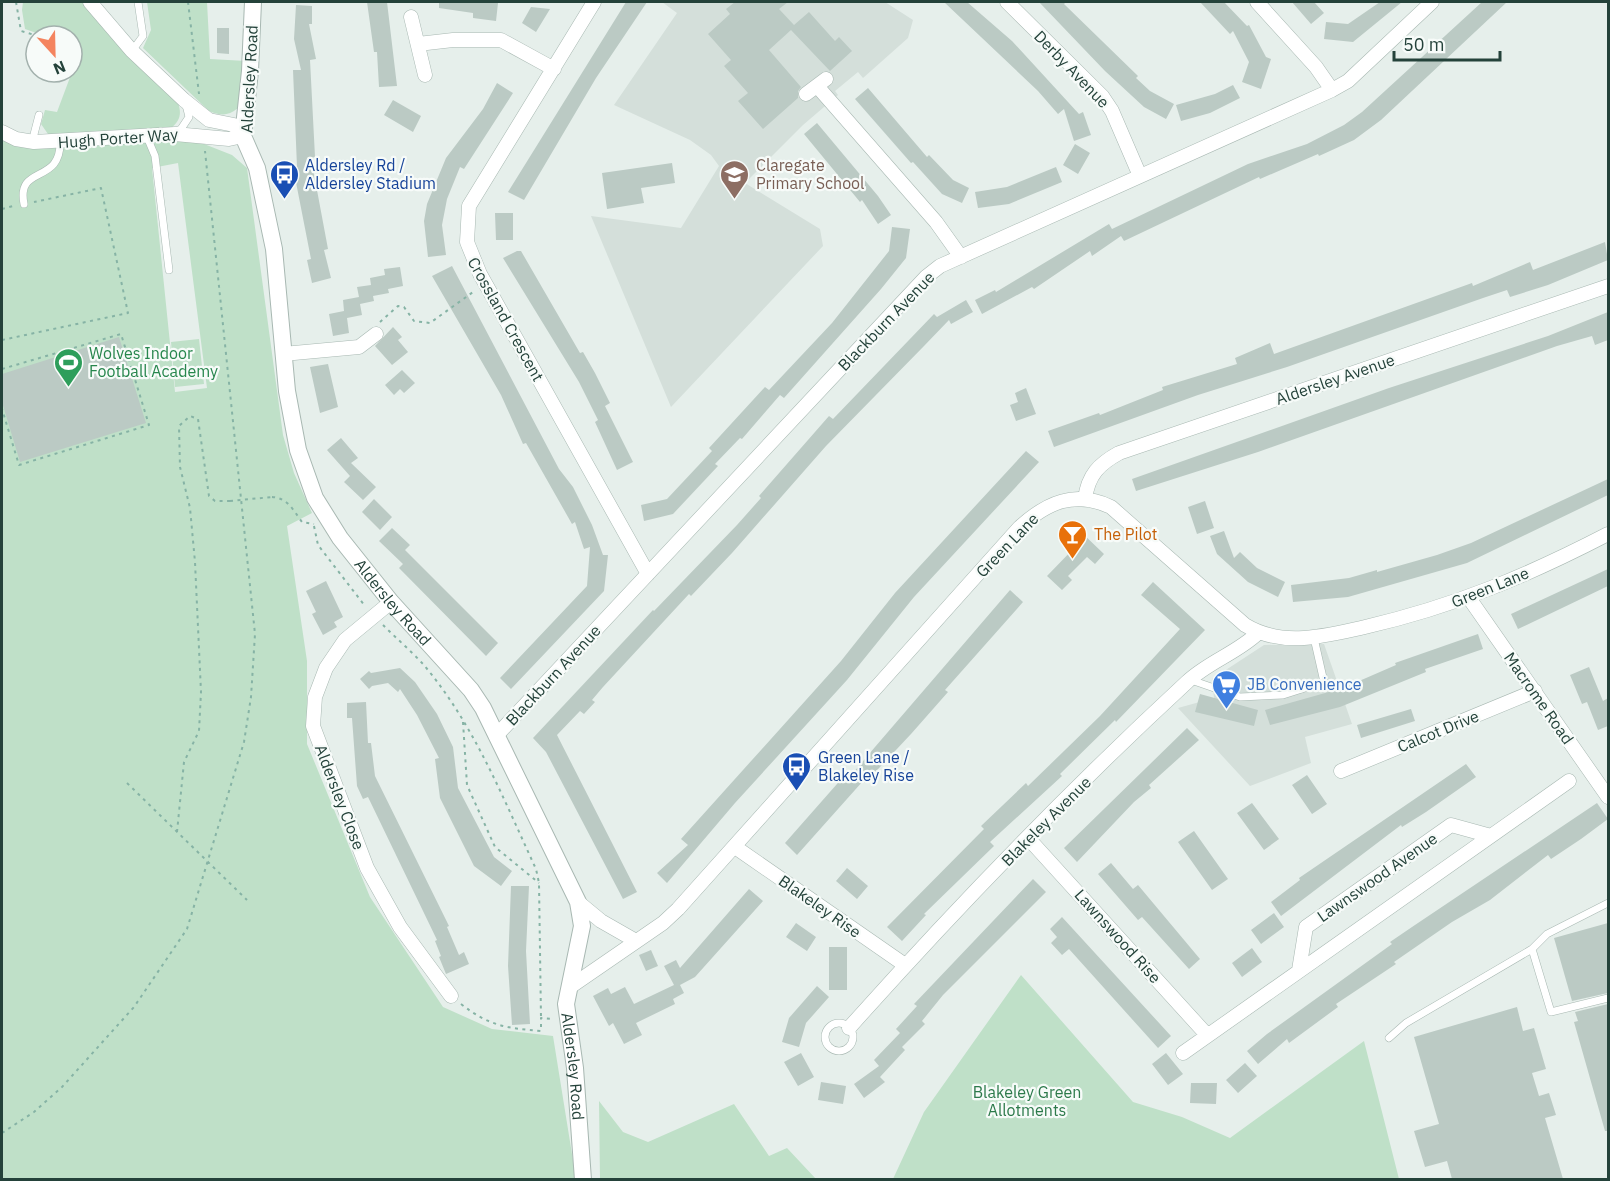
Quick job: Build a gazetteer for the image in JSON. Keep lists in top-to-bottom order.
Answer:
{
  "streets": {
    "street": [
      "Derby Avenue",
      "Aldersley Road",
      "Hugh Porter Way",
      "Crossland Crescent",
      "Blackburn Avenue",
      "Aldersley Avenue",
      "Green Lane",
      "Macrome Road",
      "Calcot Drive",
      "Aldersley Close",
      "Blakeley Avenue",
      "Lawnswood Avenue",
      "Blakeley Rise",
      "Lawnswood Rise"
    ]
  },
  "crossings": [
    ["Derby Avenue", "Blackburn Avenue"],
    ["Aldersley Road", "Hugh Porter Way"],
    ["Aldersley Road", "Blackburn Avenue"],
    ["Aldersley Road", "Green Lane"],
    ["Aldersley Road", "Aldersley Close"],
    ["Crossland Crescent", "Blackburn Avenue"],
    ["Aldersley Avenue", "Green Lane"],
    ["Green Lane", "Macrome Road"],
    ["Green Lane", "Blakeley Avenue"],
    ["Green Lane", "Blakeley Rise"],
    ["Macrome Road", "Calcot Drive"],
    ["Blakeley Avenue", "Blakeley Rise"],
    ["Blakeley Avenue", "Lawnswood Rise"],
    ["Lawnswood Avenue", "Lawnswood Rise"]
  ],
  "parks": ["Blakeley Green Allotments"],
  "places": {
    "bus stop": ["Aldersley Rd / Aldersley Stadium", "Green Lane / Blakeley Rise"],
    "school or university": ["Claregate Primary School"],
    "sports": ["Wolves Indoor Football Academy"],
    "bar": ["The Pilot"],
    "supermarket": ["JB Convenience"]
  },
  "scale_bar": "50 m",
  "north": "bottom"
}
